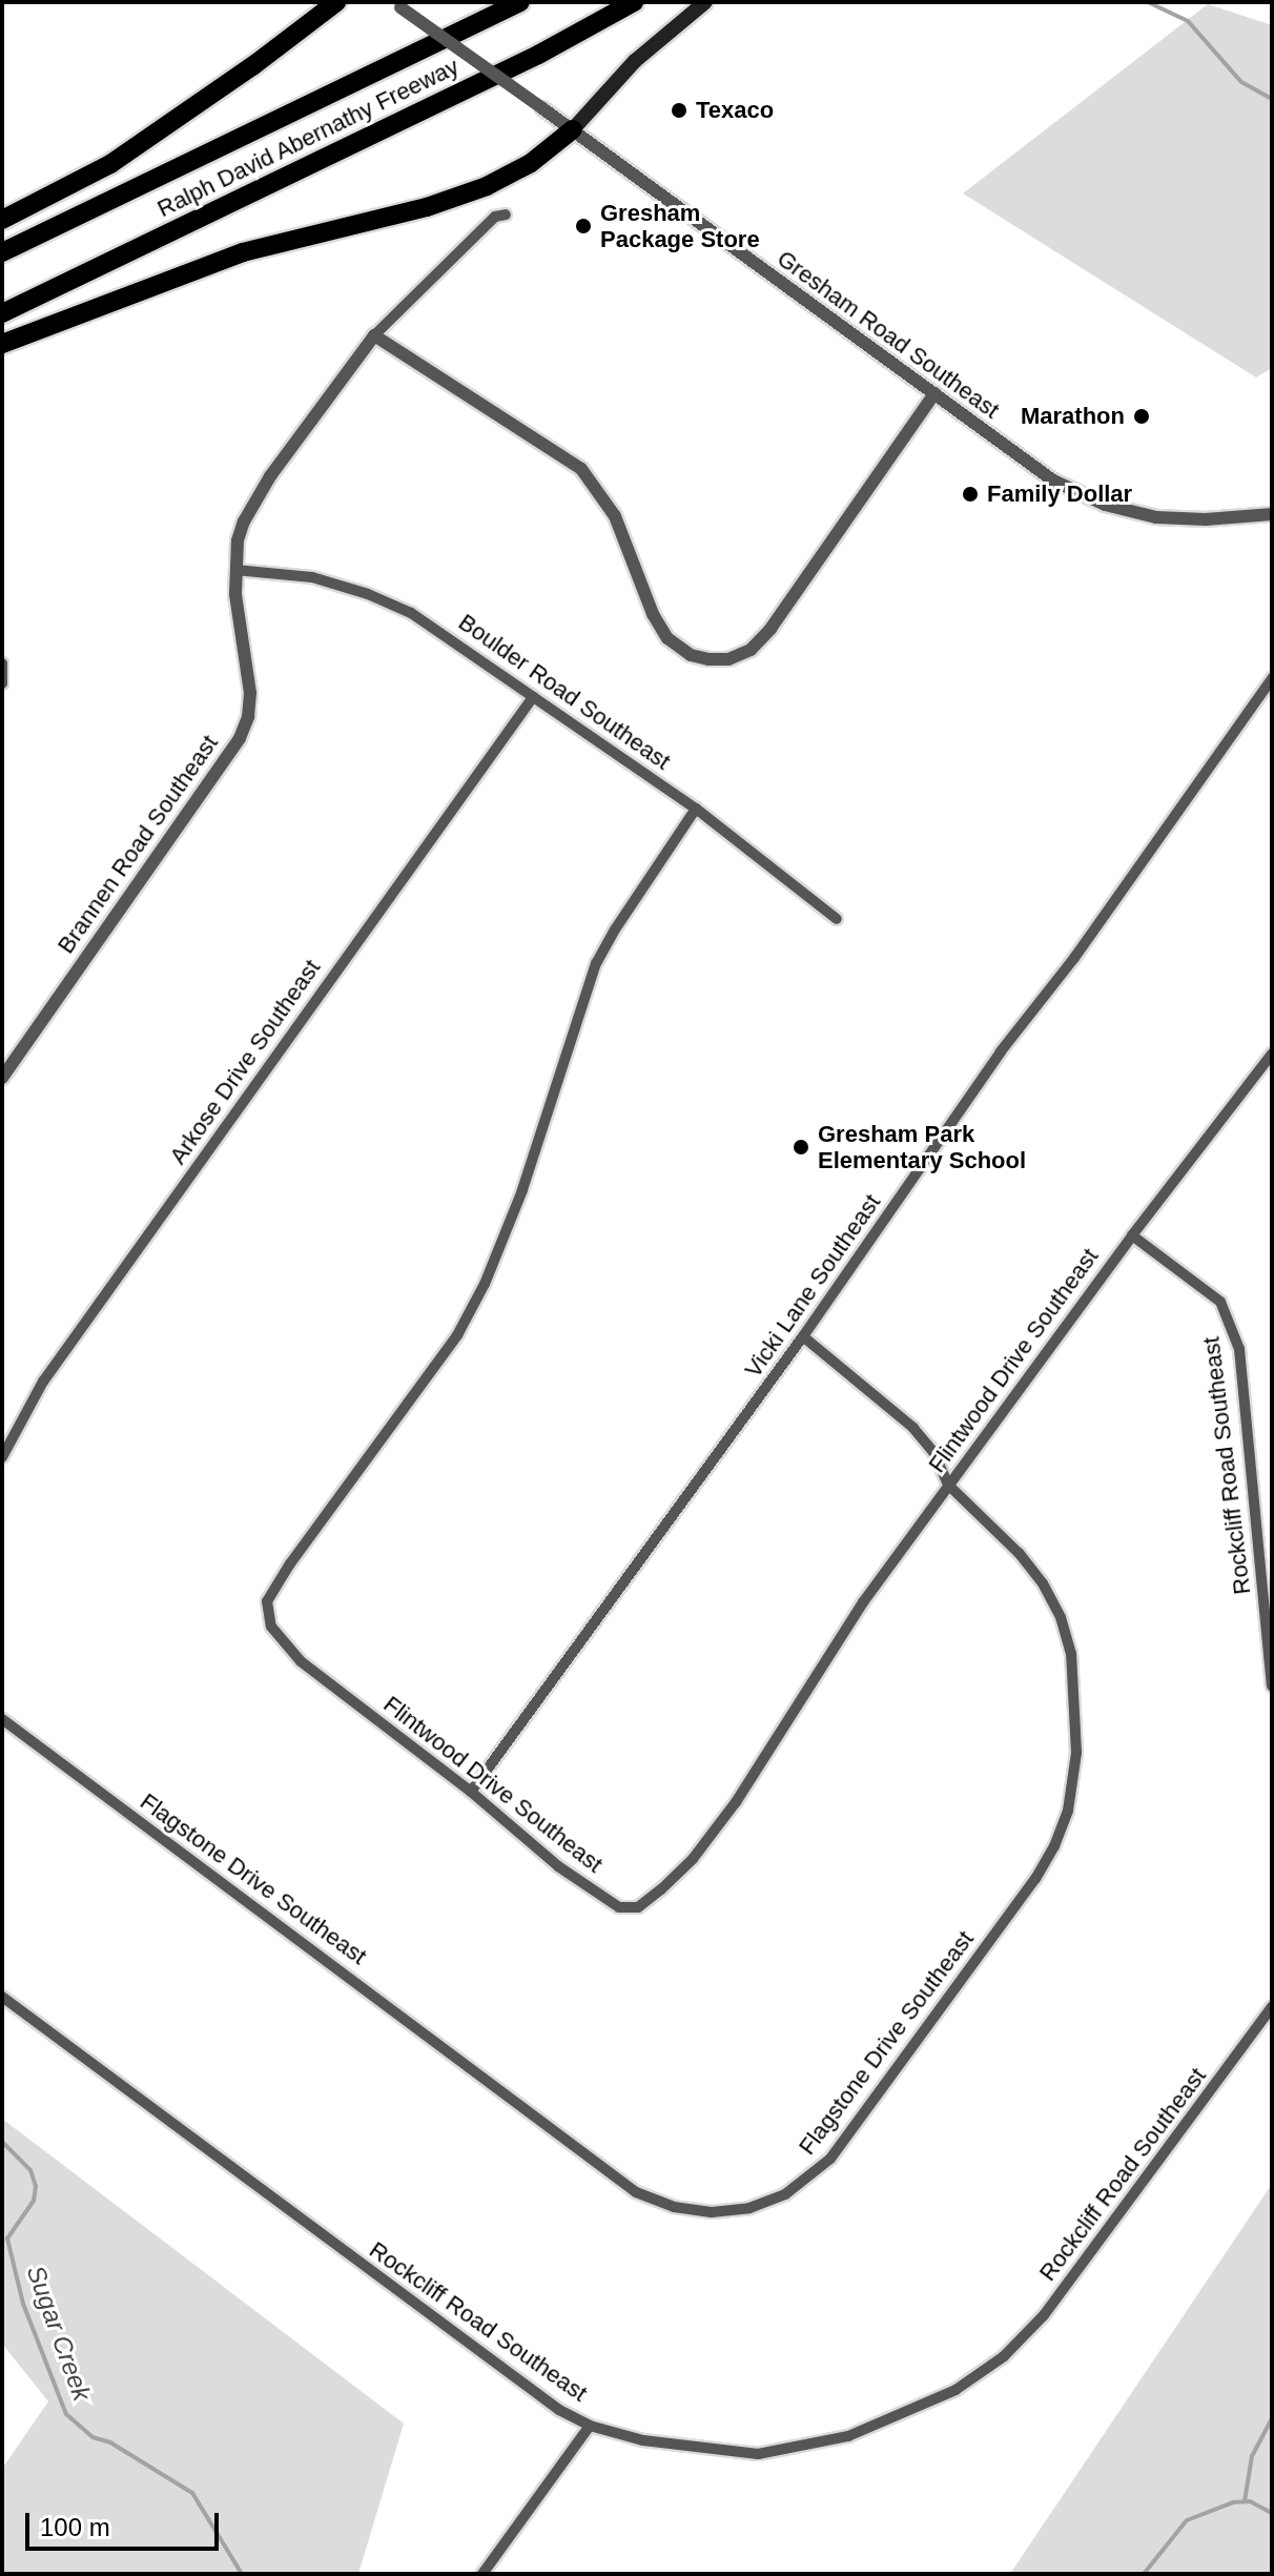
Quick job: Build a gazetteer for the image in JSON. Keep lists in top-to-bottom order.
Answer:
{
  "streets": {
    "highway": ["Ralph David Abernathy Freeway"],
    "street": [
      "Gresham Road Southeast",
      "Boulder Road Southeast",
      "Brannen Road Southeast",
      "Arkose Drive Southeast",
      "Vicki Lane Southeast",
      "Flintwood Drive Southeast",
      "Rockcliff Road Southeast",
      "Flagstone Drive Southeast"
    ]
  },
  "crossings": [
    ["Boulder Road Southeast", "Brannen Road Southeast"],
    ["Boulder Road Southeast", "Arkose Drive Southeast"],
    ["Boulder Road Southeast", "Flintwood Drive Southeast"],
    ["Vicki Lane Southeast", "Flintwood Drive Southeast"],
    ["Vicki Lane Southeast", "Flagstone Drive Southeast"],
    ["Flintwood Drive Southeast", "Rockcliff Road Southeast"],
    ["Flintwood Drive Southeast", "Flagstone Drive Southeast"]
  ],
  "water": ["Sugar Creek"],
  "places": [
    "Texaco",
    "Gresham Package Store",
    "Marathon",
    "Family Dollar",
    "Gresham Park Elementary School"
  ],
  "scale_bar": "100 m"
}
